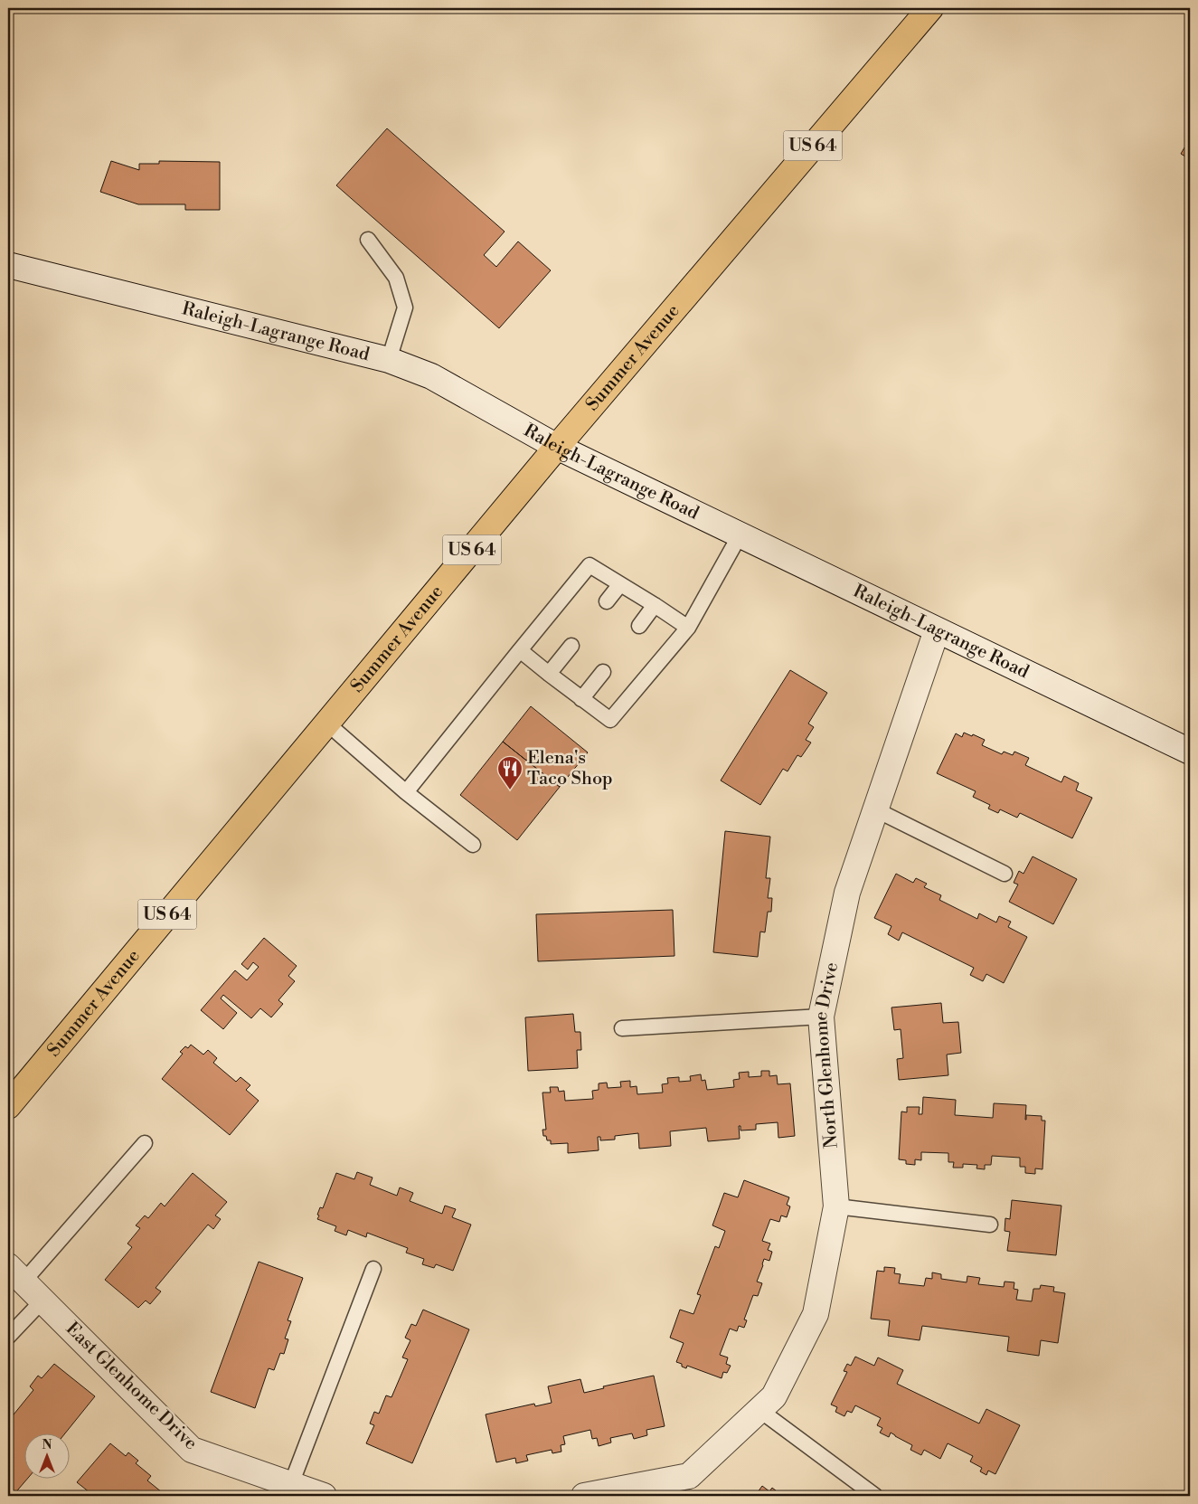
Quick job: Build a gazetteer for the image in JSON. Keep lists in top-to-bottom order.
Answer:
{
  "streets": {
    "main road": ["US 64", "Summer Avenue"],
    "street": ["Raleigh-Lagrange Road", "North Glenhome Drive", "East Glenhome Drive"]
  },
  "crossings": [
    ["Raleigh-Lagrange Road", "Summer Avenue"],
    ["Raleigh-Lagrange Road", "North Glenhome Drive"]
  ],
  "places": {
    "restaurant": ["Elena's Taco Shop"]
  },
  "north": "top"
}
